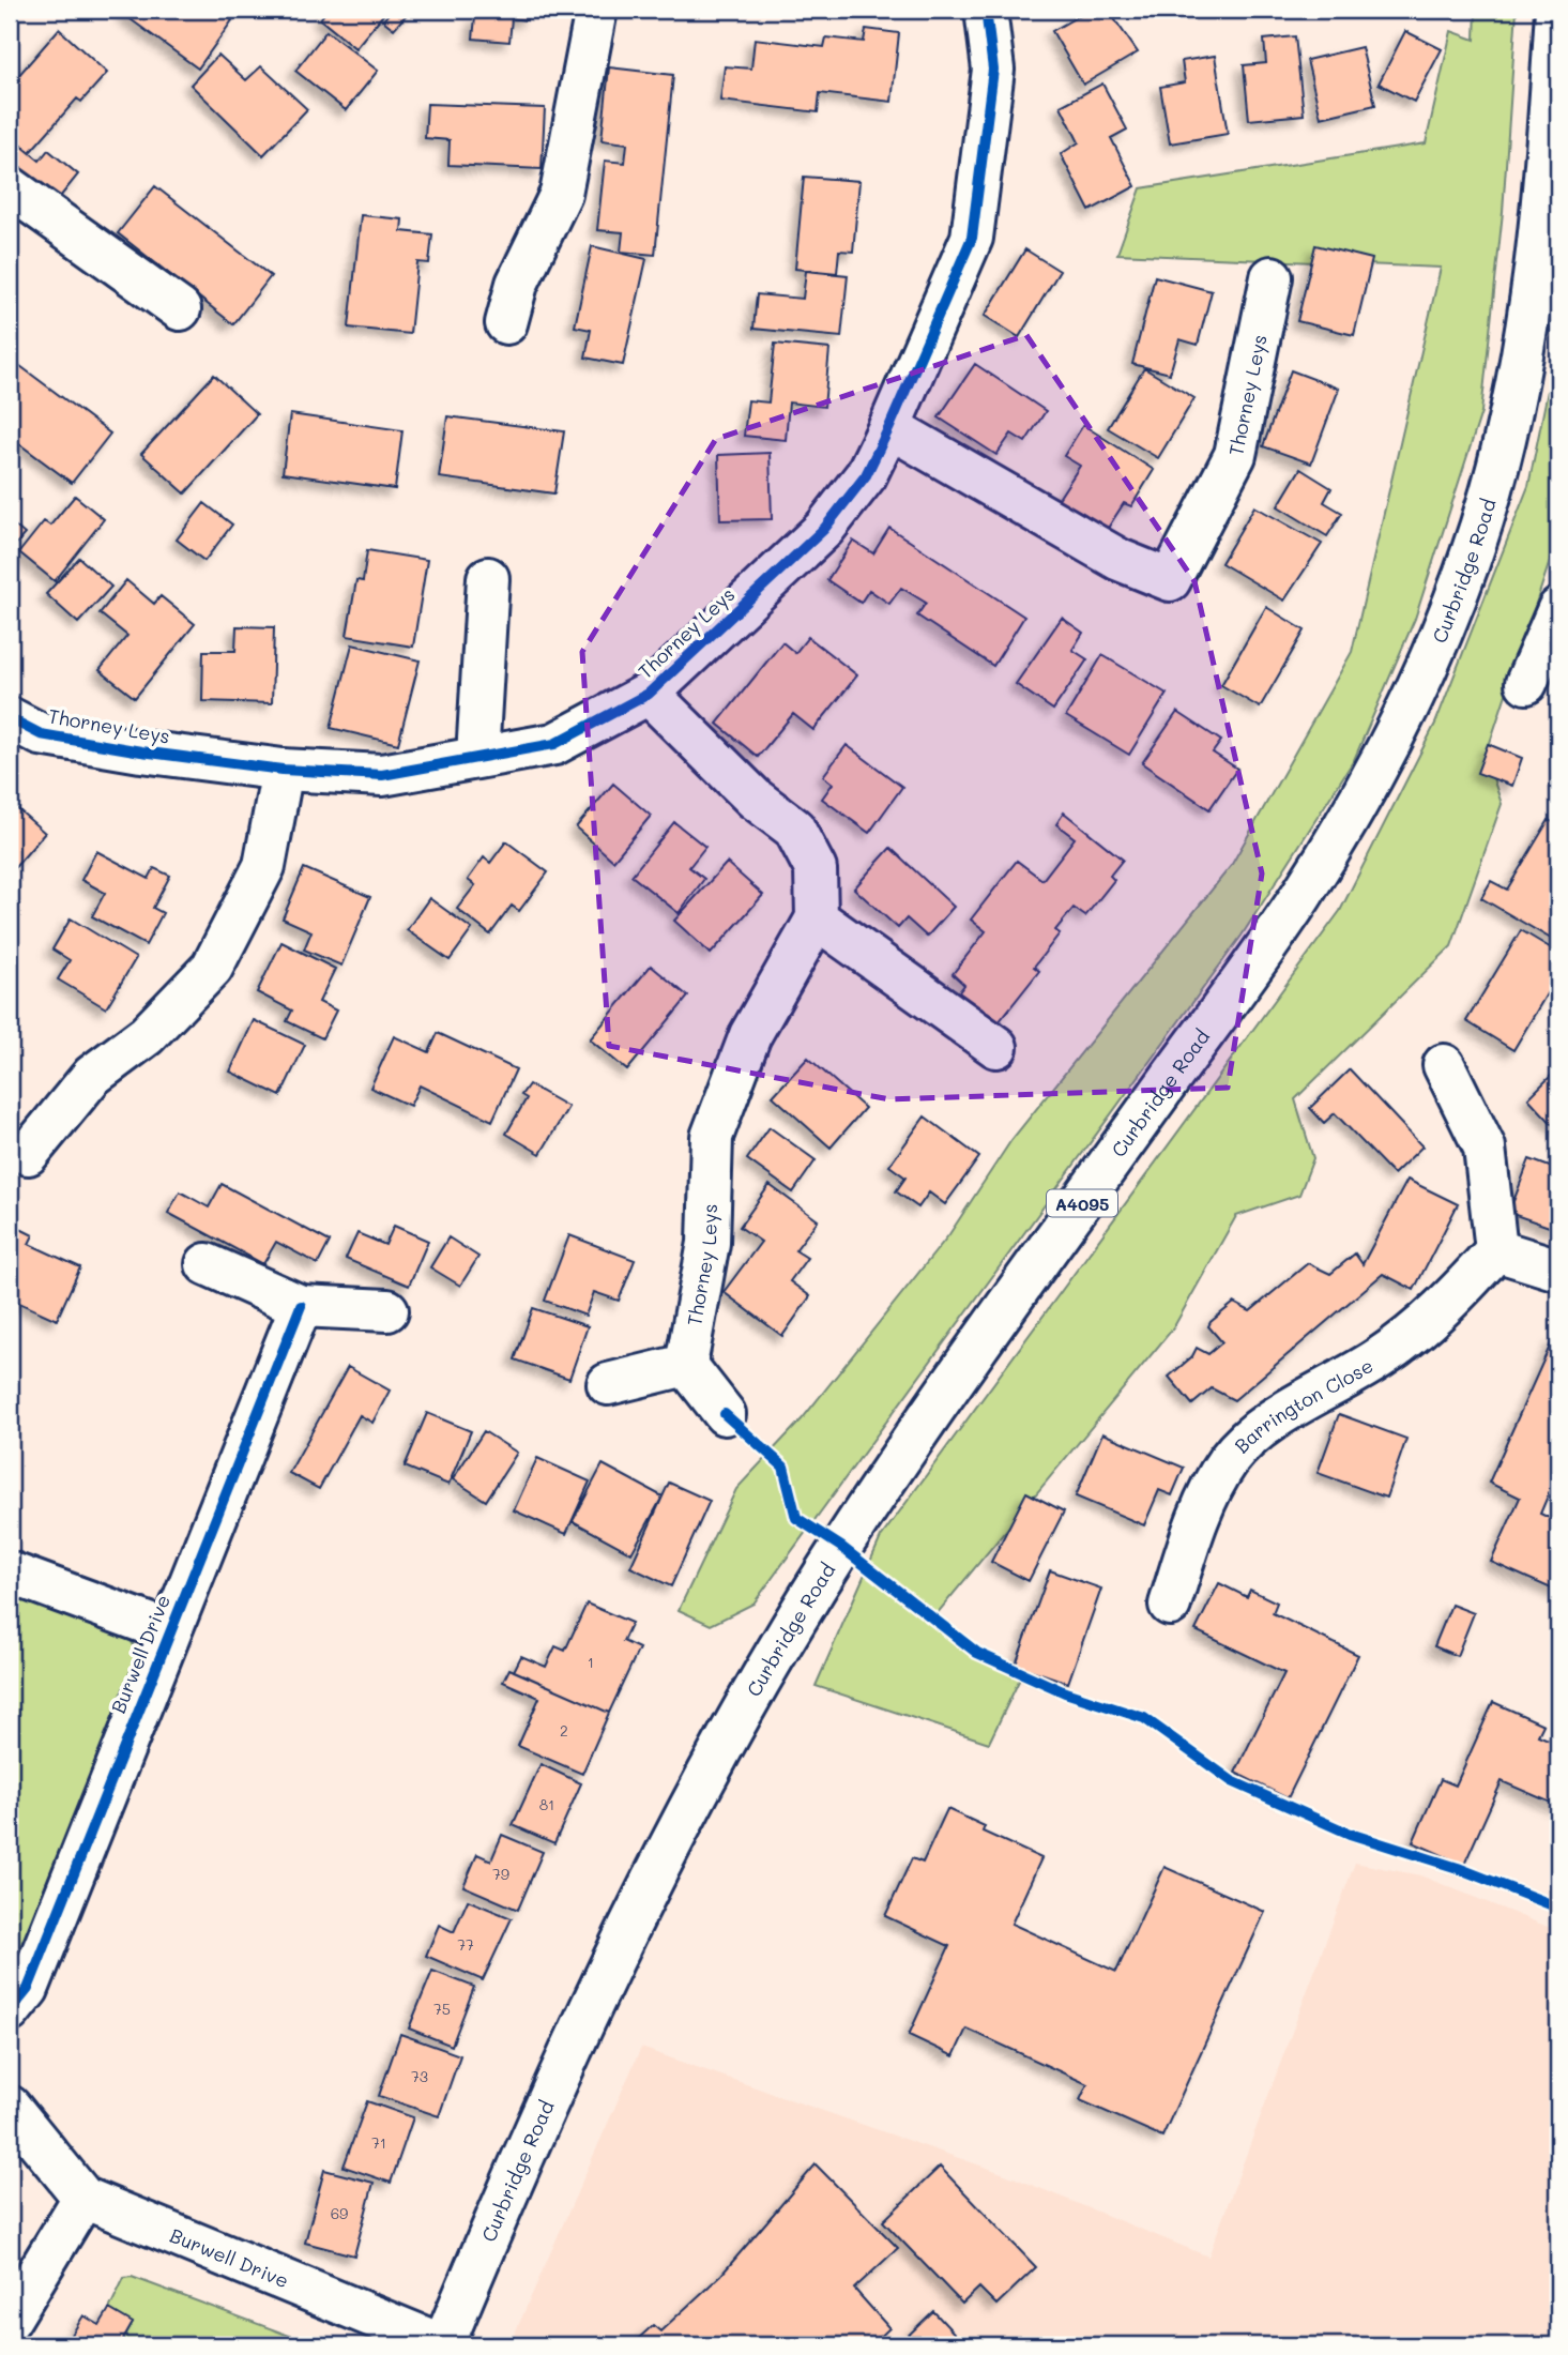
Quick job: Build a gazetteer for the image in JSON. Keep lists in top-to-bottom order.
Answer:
{
  "streets": {
    "street": [
      "Thorney Leys",
      "Curbridge Road",
      "A4095",
      "Barrington Close",
      "Burwell Drive"
    ]
  },
  "crossings": [
    ["Curbridge Road", "Burwell Drive"]
  ],
  "house_numbers": [
    "1",
    "2",
    "81",
    "79",
    "77",
    "75",
    "73",
    "71",
    "69"
  ]
}
